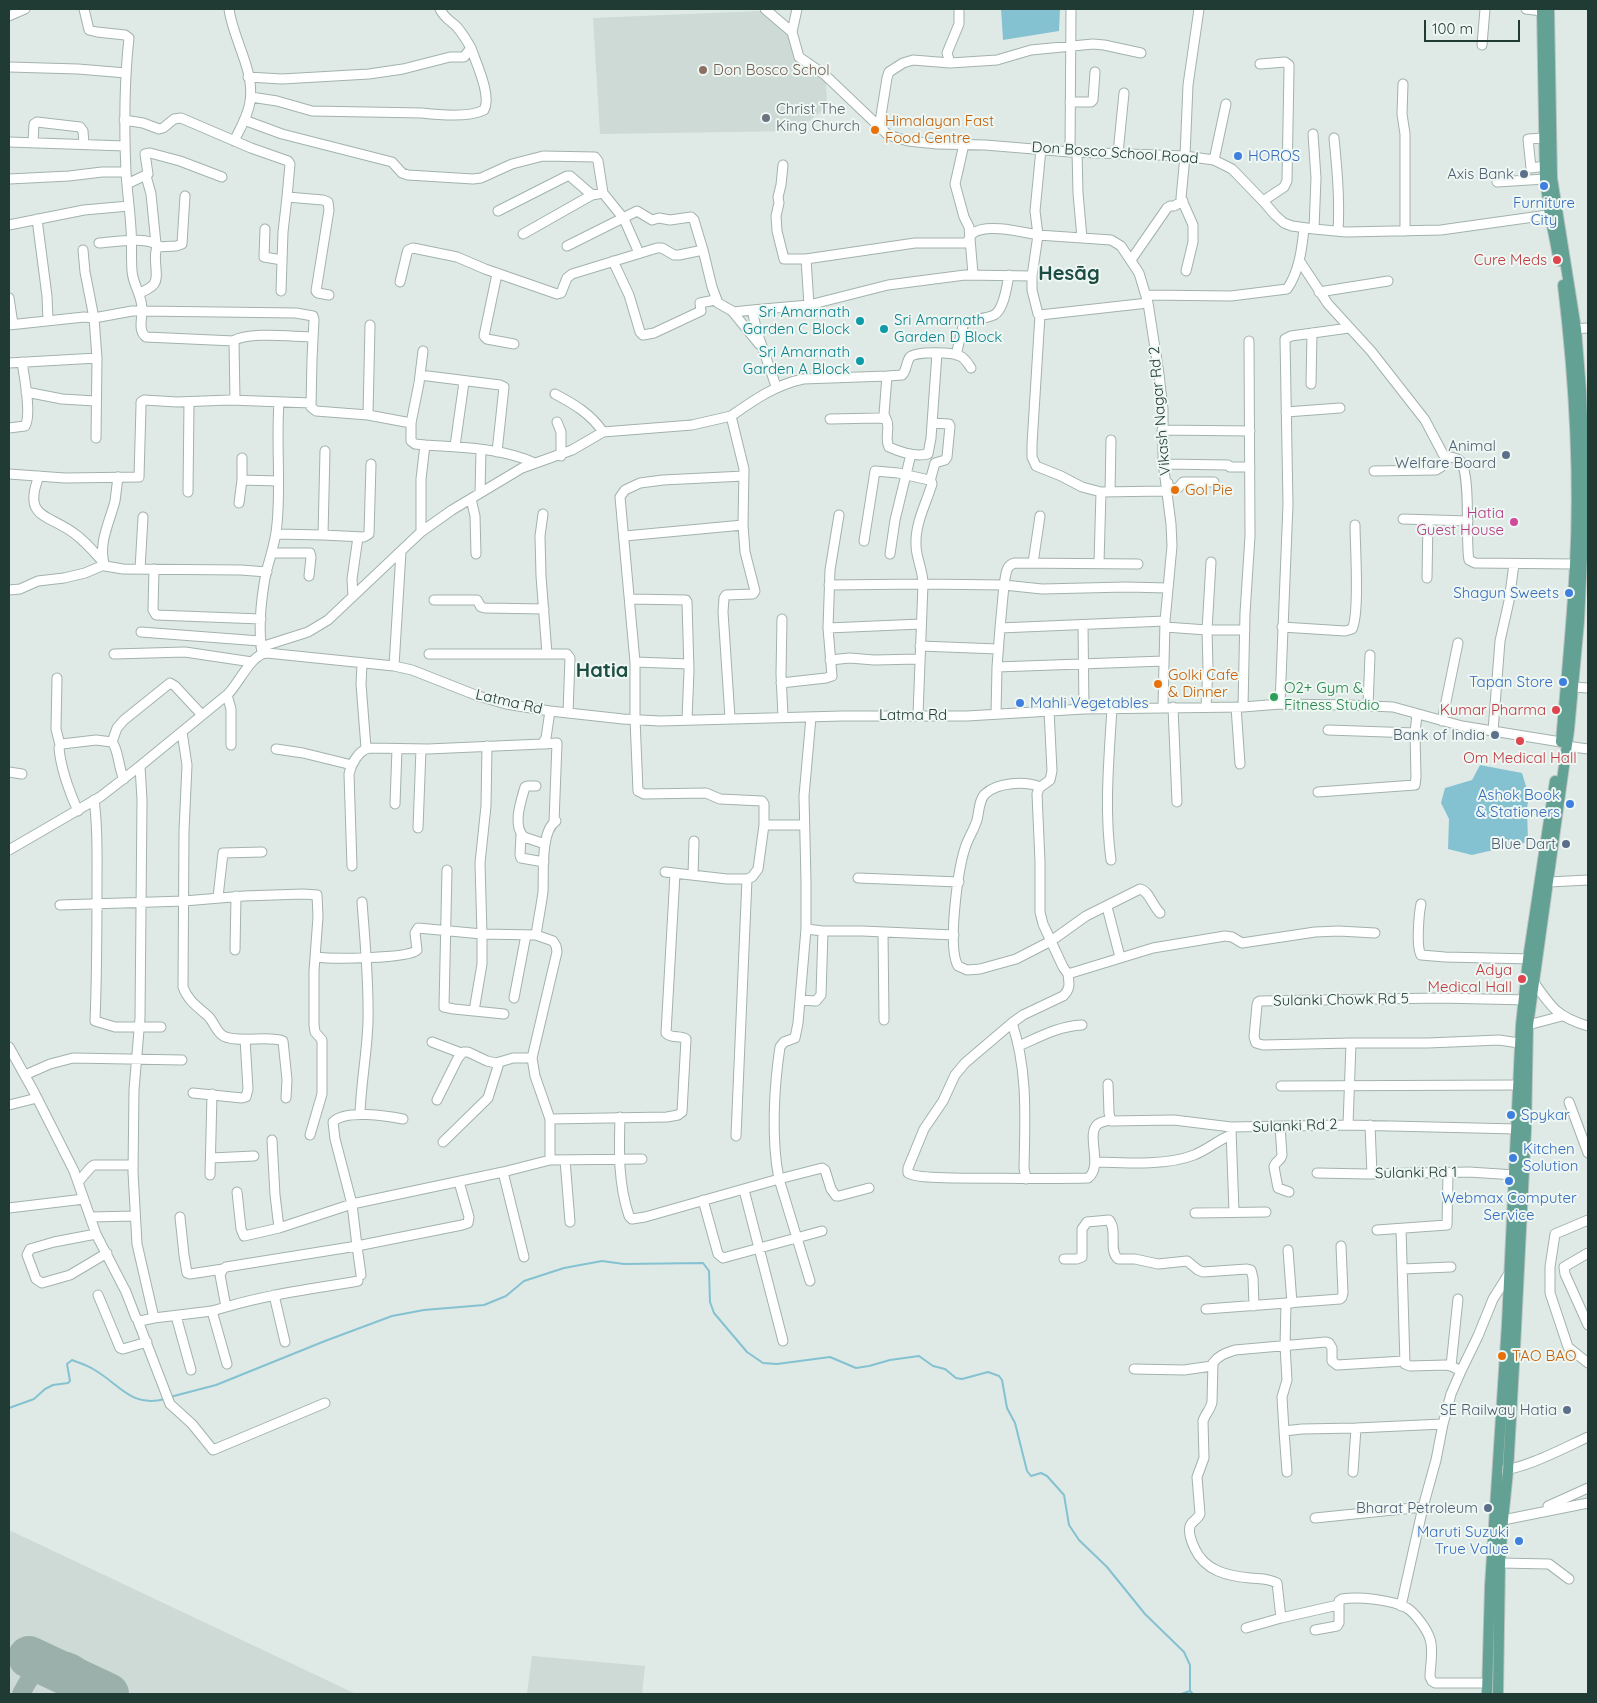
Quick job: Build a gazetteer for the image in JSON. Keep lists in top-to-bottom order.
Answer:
{
  "streets": {
    "street": [
      "Don Bosco School Road",
      "Vikash Nagar Rd 2",
      "Latma Rd",
      "Sulanki Chowk Rd 5",
      "Sulanki Rd 2",
      "Sulanki Rd 1"
    ]
  },
  "crossings": [
    ["Vikash Nagar Rd 2", "Latma Rd"]
  ],
  "districts": ["Hesāg", "Hatia"],
  "places": [
    "Don Bosco Schol",
    "Christ The King Church",
    "Himalayan Fast Food Centre",
    "HOROS",
    "Axis Bank",
    "Furniture City",
    "Cure Meds",
    "Sri Amarnath Garden C Block",
    "Sri Amarnath Garden D Block",
    "Sri Amarnath Garden A Block",
    "Animal Welfare Board",
    "Gol Pie",
    "Hatia Guest House",
    "Shagun Sweets",
    "Tapan Store",
    "Golki Cafe & Dinner",
    "O2+ Gym & Fitness Studio",
    "Mahli Vegetables",
    "Kumar Pharma",
    "Bank of India",
    "Om Medical Hall",
    "Ashok Book & Stationers",
    "Blue Dart",
    "Adya Medical Hall",
    "Spykar",
    "Kitchen Solution",
    "Webmax Computer Service",
    "TAO BAO",
    "SE Railway Hatia",
    "Bharat Petroleum",
    "Maruti Suzuki True Value"
  ],
  "scale_bar": "100 m"
}
